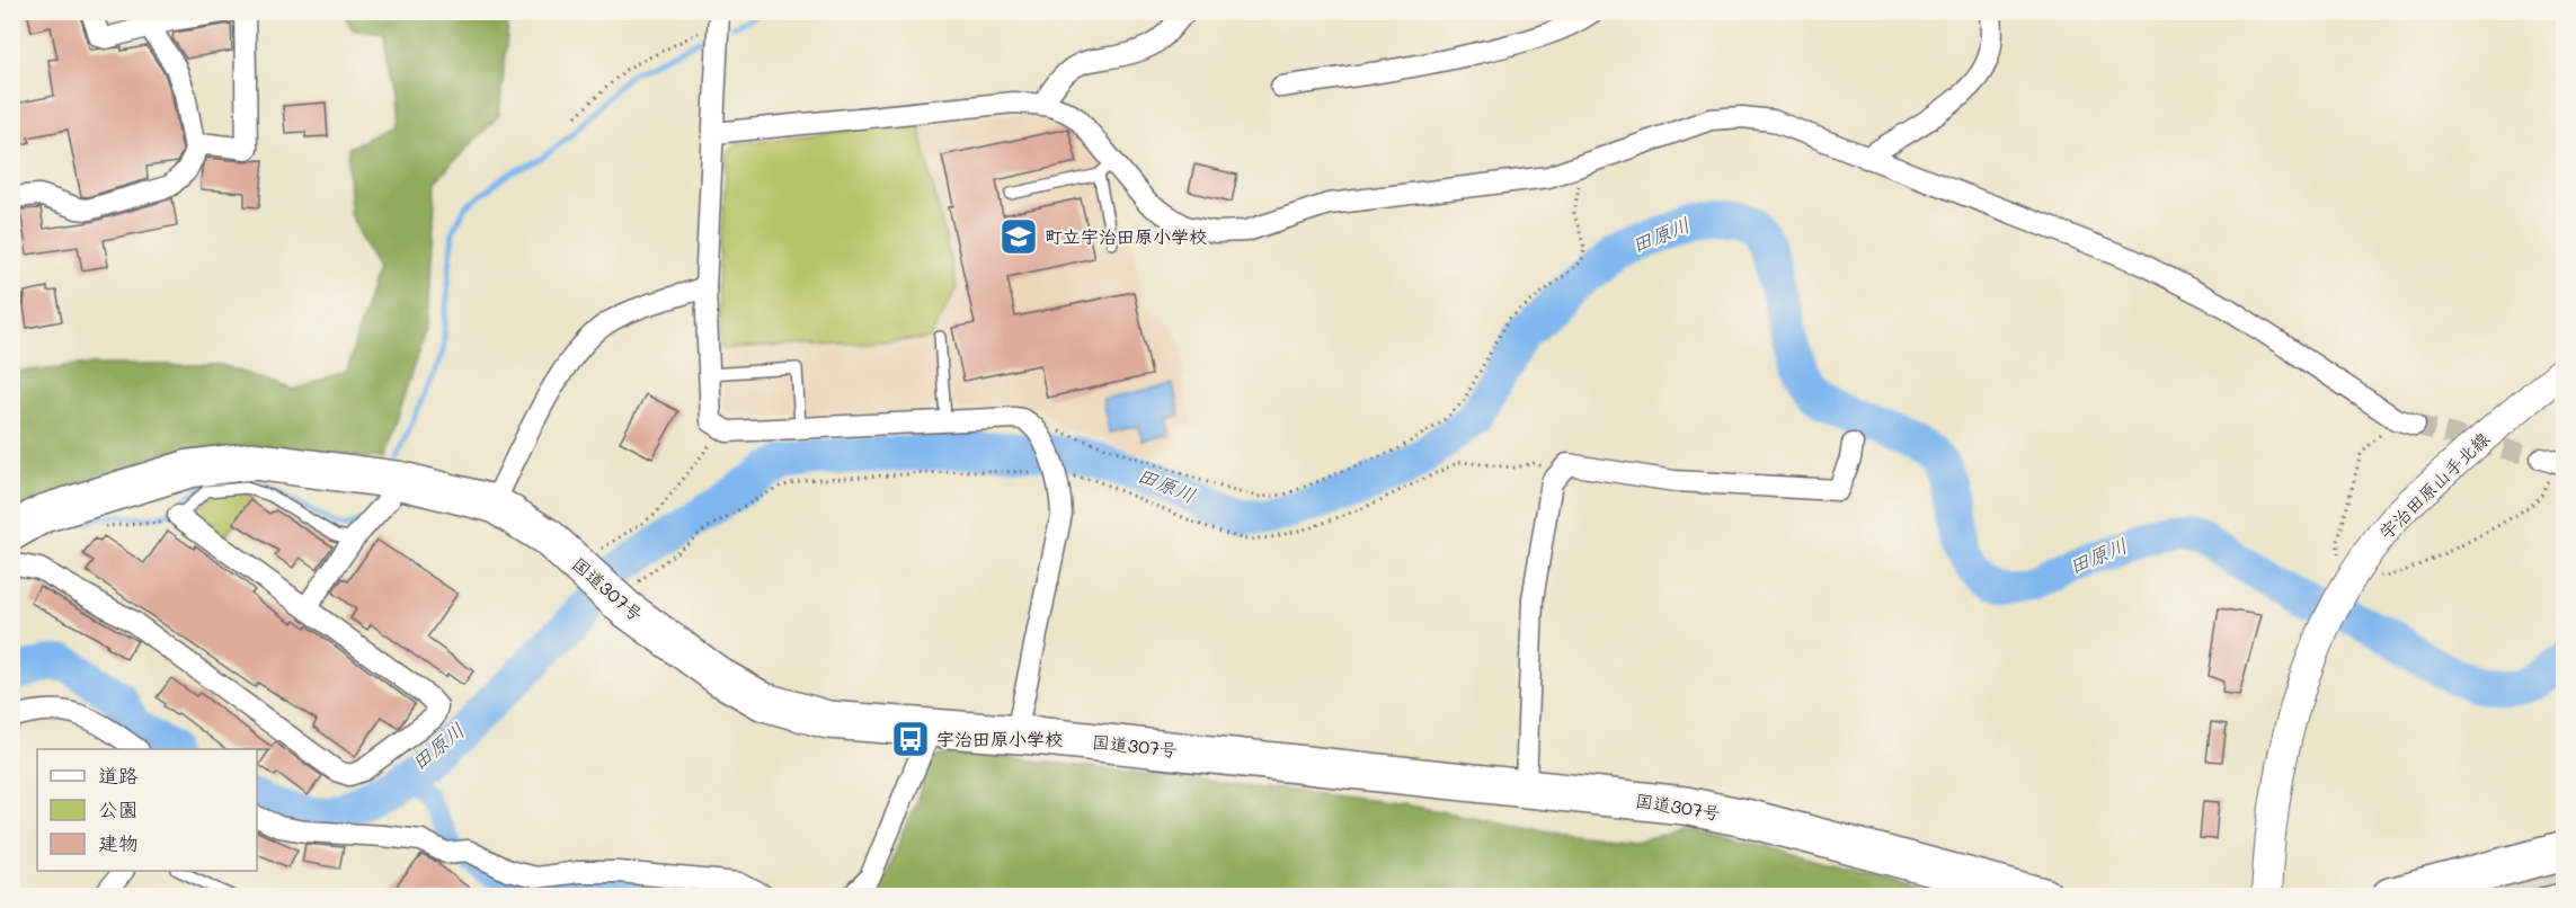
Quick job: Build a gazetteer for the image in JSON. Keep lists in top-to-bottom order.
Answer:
{
  "streets": {
    "highway": ["国道307号"],
    "street": ["宇治田原山手北線"]
  },
  "water": ["田原川"],
  "places": {
    "school or university": ["町立宇治田原小学校"],
    "bus stop": ["宇治田原小学校"]
  },
  "legend": ["道路", "公園", "建物"]
}
